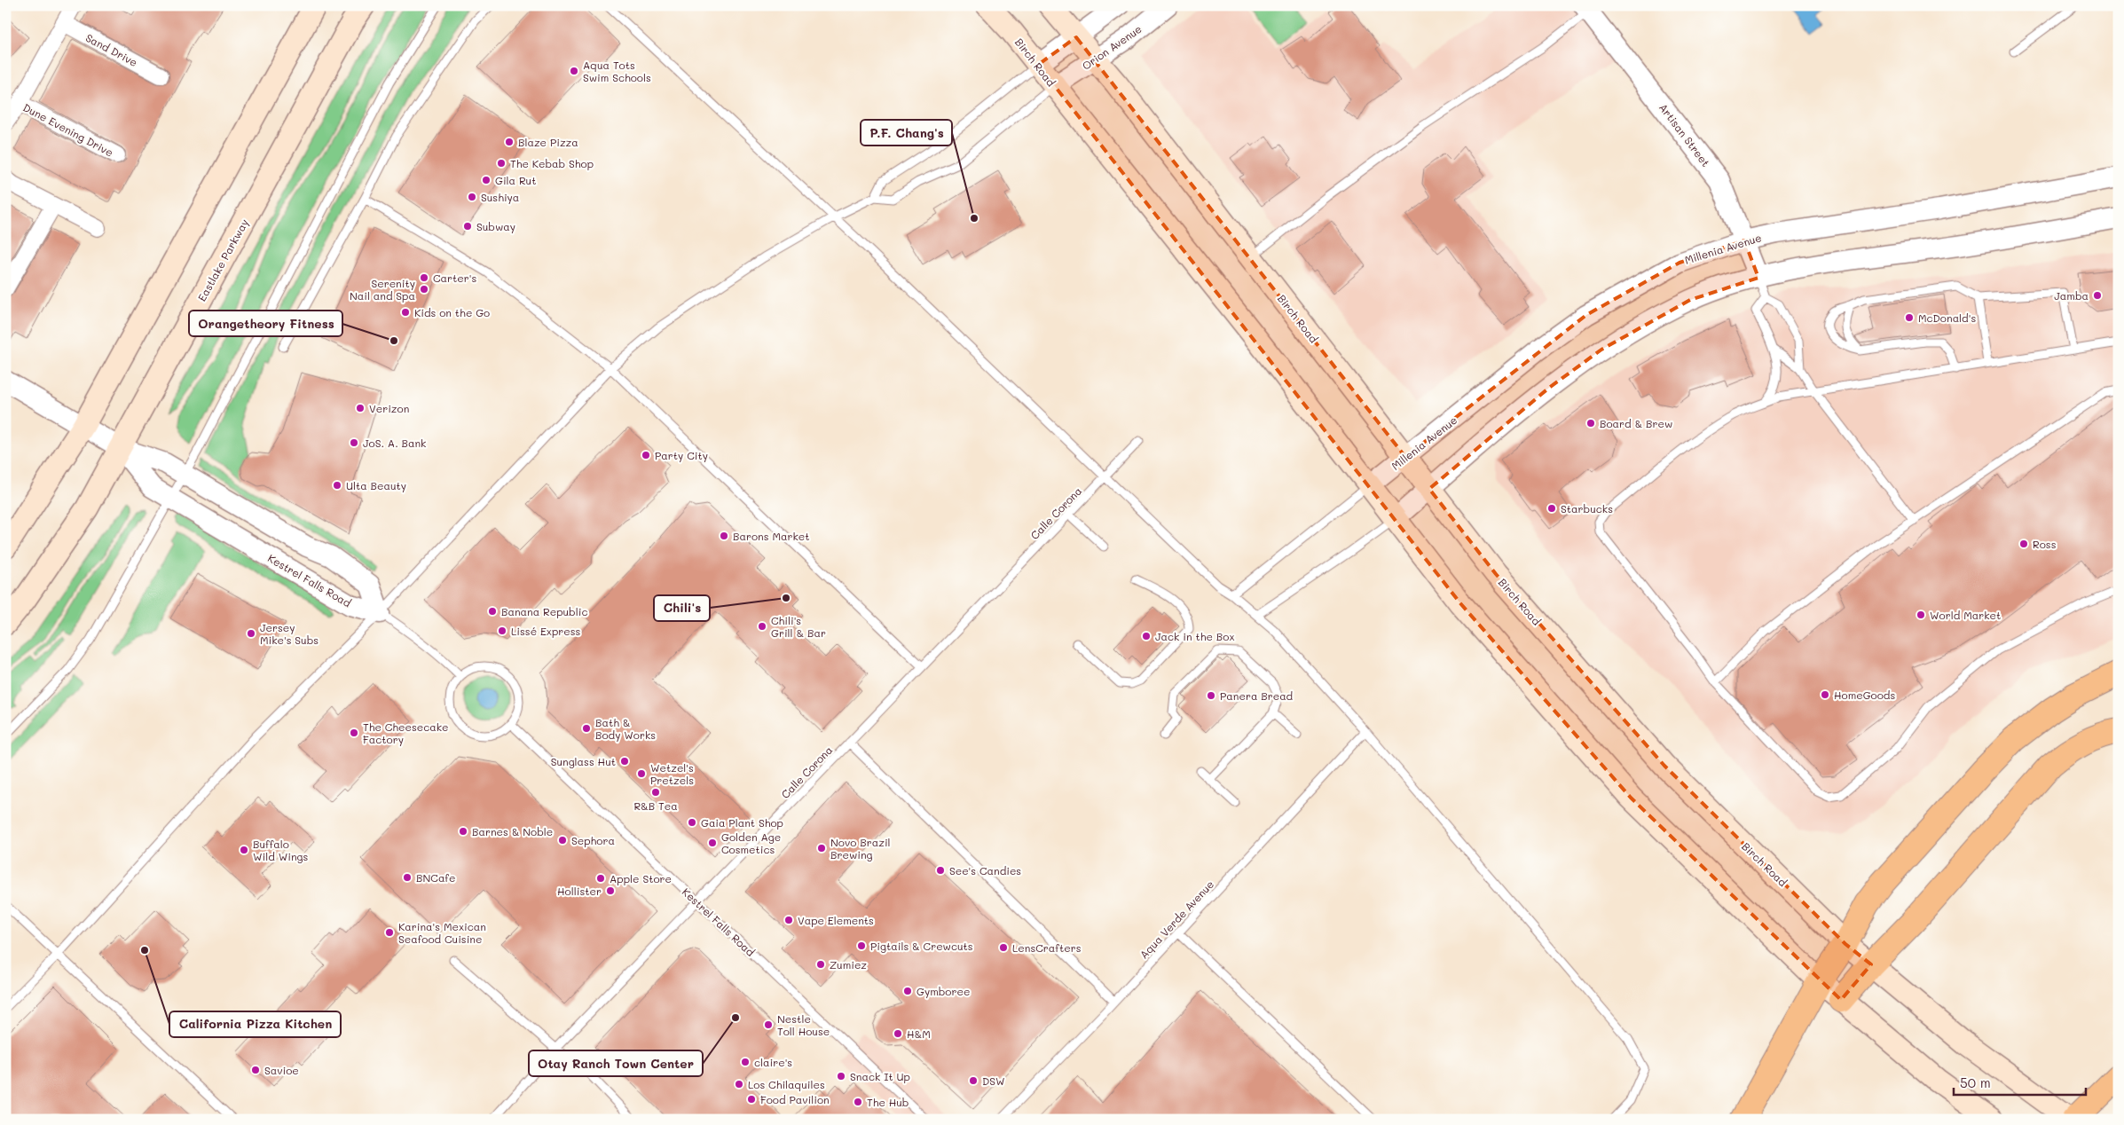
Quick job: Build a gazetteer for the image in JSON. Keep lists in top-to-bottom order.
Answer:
{
  "streets": {
    "main road": ["Birch Road", "Eastlake Parkway"],
    "street": [
      "Orion Avenue",
      "Sand Drive",
      "Dune Evening Drive",
      "Artisan Street",
      "Millenia Avenue",
      "Kestrel Falls Road"
    ],
    "lane": ["Calle Corona", "Aqua Verde Avenue"]
  },
  "crossings": [
    ["Orion Avenue", "Birch Road"],
    ["Birch Road", "Millenia Avenue"],
    ["Artisan Street", "Millenia Avenue"],
    ["Eastlake Parkway", "Kestrel Falls Road"],
    ["Calle Corona", "Kestrel Falls Road"]
  ],
  "places": [
    "Aqua Tots Swim Schools",
    "Blaze Pizza",
    "The Kebab Shop",
    "Gila Rut",
    "Sushiya",
    "P.F. Chang's",
    "Subway",
    "Carter's",
    "Serenity Nail and Spa",
    "Jamba",
    "Kids on the Go",
    "McDonald's",
    "Orangetheory Fitness",
    "Verizon",
    "Board & Brew",
    "JoS. A. Bank",
    "Party City",
    "Ulta Beauty",
    "Starbucks",
    "Barons Market",
    "Ross",
    "Chili's",
    "Banana Republic",
    "World Market",
    "Chili's Grill & Bar",
    "Lissé Express",
    "Jersey Mike's Subs",
    "Jack in the Box",
    "HomeGoods",
    "Panera Bread",
    "Bath & Body Works",
    "The Cheesecake Factory",
    "Sunglass Hut",
    "Wetzel's Pretzels",
    "R&B Tea",
    "Gaia Plant Shop",
    "Barnes & Noble",
    "Sephora",
    "Golden Age Cosmetics",
    "Novo Brazil Brewing",
    "Buffalo Wild Wings",
    "See's Candies",
    "BNCafe",
    "Apple Store",
    "Hollister",
    "Vape Elements",
    "Karina's Mexican Seafood Cuisine",
    "Pigtails & Crewcuts",
    "LensCrafters",
    "California Pizza Kitchen",
    "Zumiez",
    "Gymboree",
    "Otay Ranch Town Center",
    "Nestle Toll House",
    "H&M",
    "claire's",
    "Savioe",
    "Snack It Up",
    "DSW",
    "Los Chilaquiles",
    "Food Pavilion",
    "The Hub"
  ],
  "scale_bar": "50 m"
}
